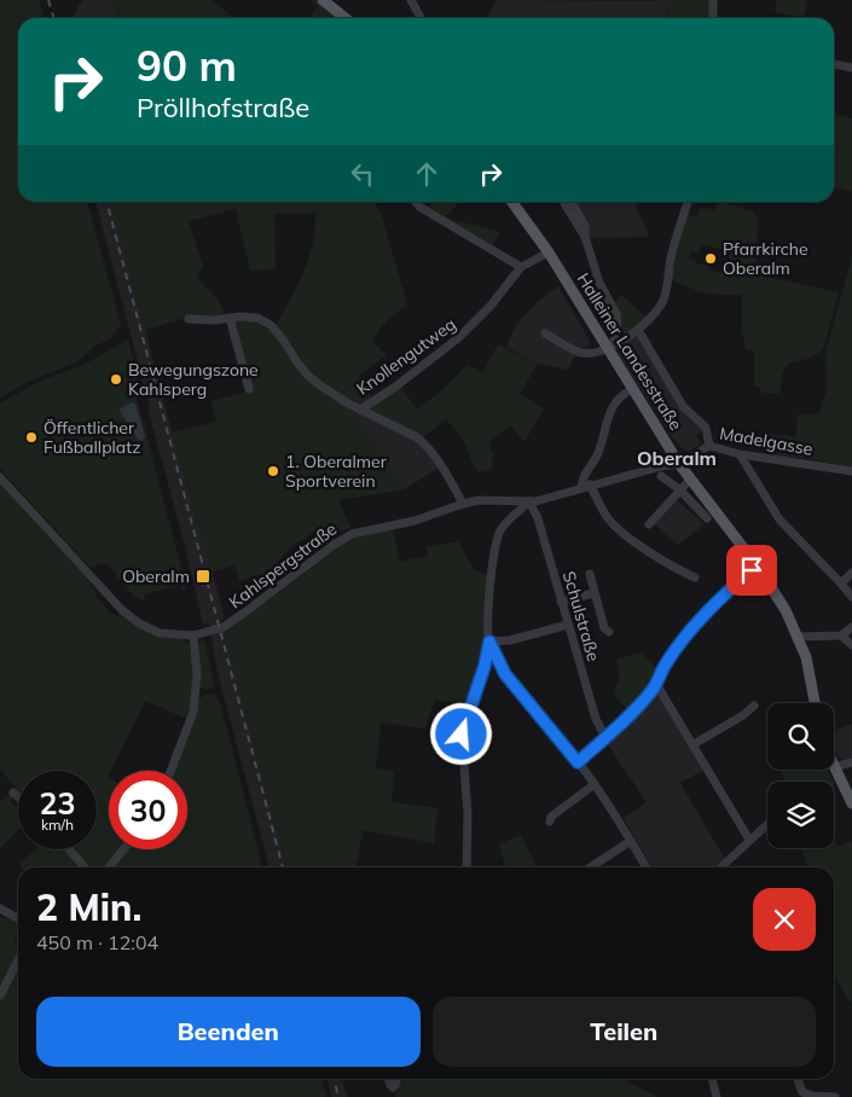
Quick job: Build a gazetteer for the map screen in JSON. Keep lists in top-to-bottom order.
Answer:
{
  "streets": {
    "main road": ["Halleiner Landesstraße"],
    "street": [
      "Knollengutweg",
      "Madelgasse",
      "Kahlspergstraße",
      "Schulstraße"
    ]
  },
  "crossings": [
    ["Halleiner Landesstraße", "Knollengutweg"],
    ["Halleiner Landesstraße", "Madelgasse"],
    ["Halleiner Landesstraße", "Kahlspergstraße"],
    ["Madelgasse", "Kahlspergstraße"],
    ["Kahlspergstraße", "Schulstraße"]
  ],
  "districts": ["Oberalm"],
  "places": {
    "other": [
      "Pfarrkirche Oberalm",
      "Bewegungszone Kahlsperg",
      "Öffentlicher Fußballplatz",
      "1. Oberalmer Sportverein"
    ],
    "transit": ["Oberalm"]
  },
  "page": {
    "turn": ["90 m", "Pröllhofstraße"],
    "speed": "23 km/h",
    "limit": "30",
    "heading": ["2 Min.", "450 m · 12:04"],
    "buttons": ["Beenden", "Teilen"]
  }
}
